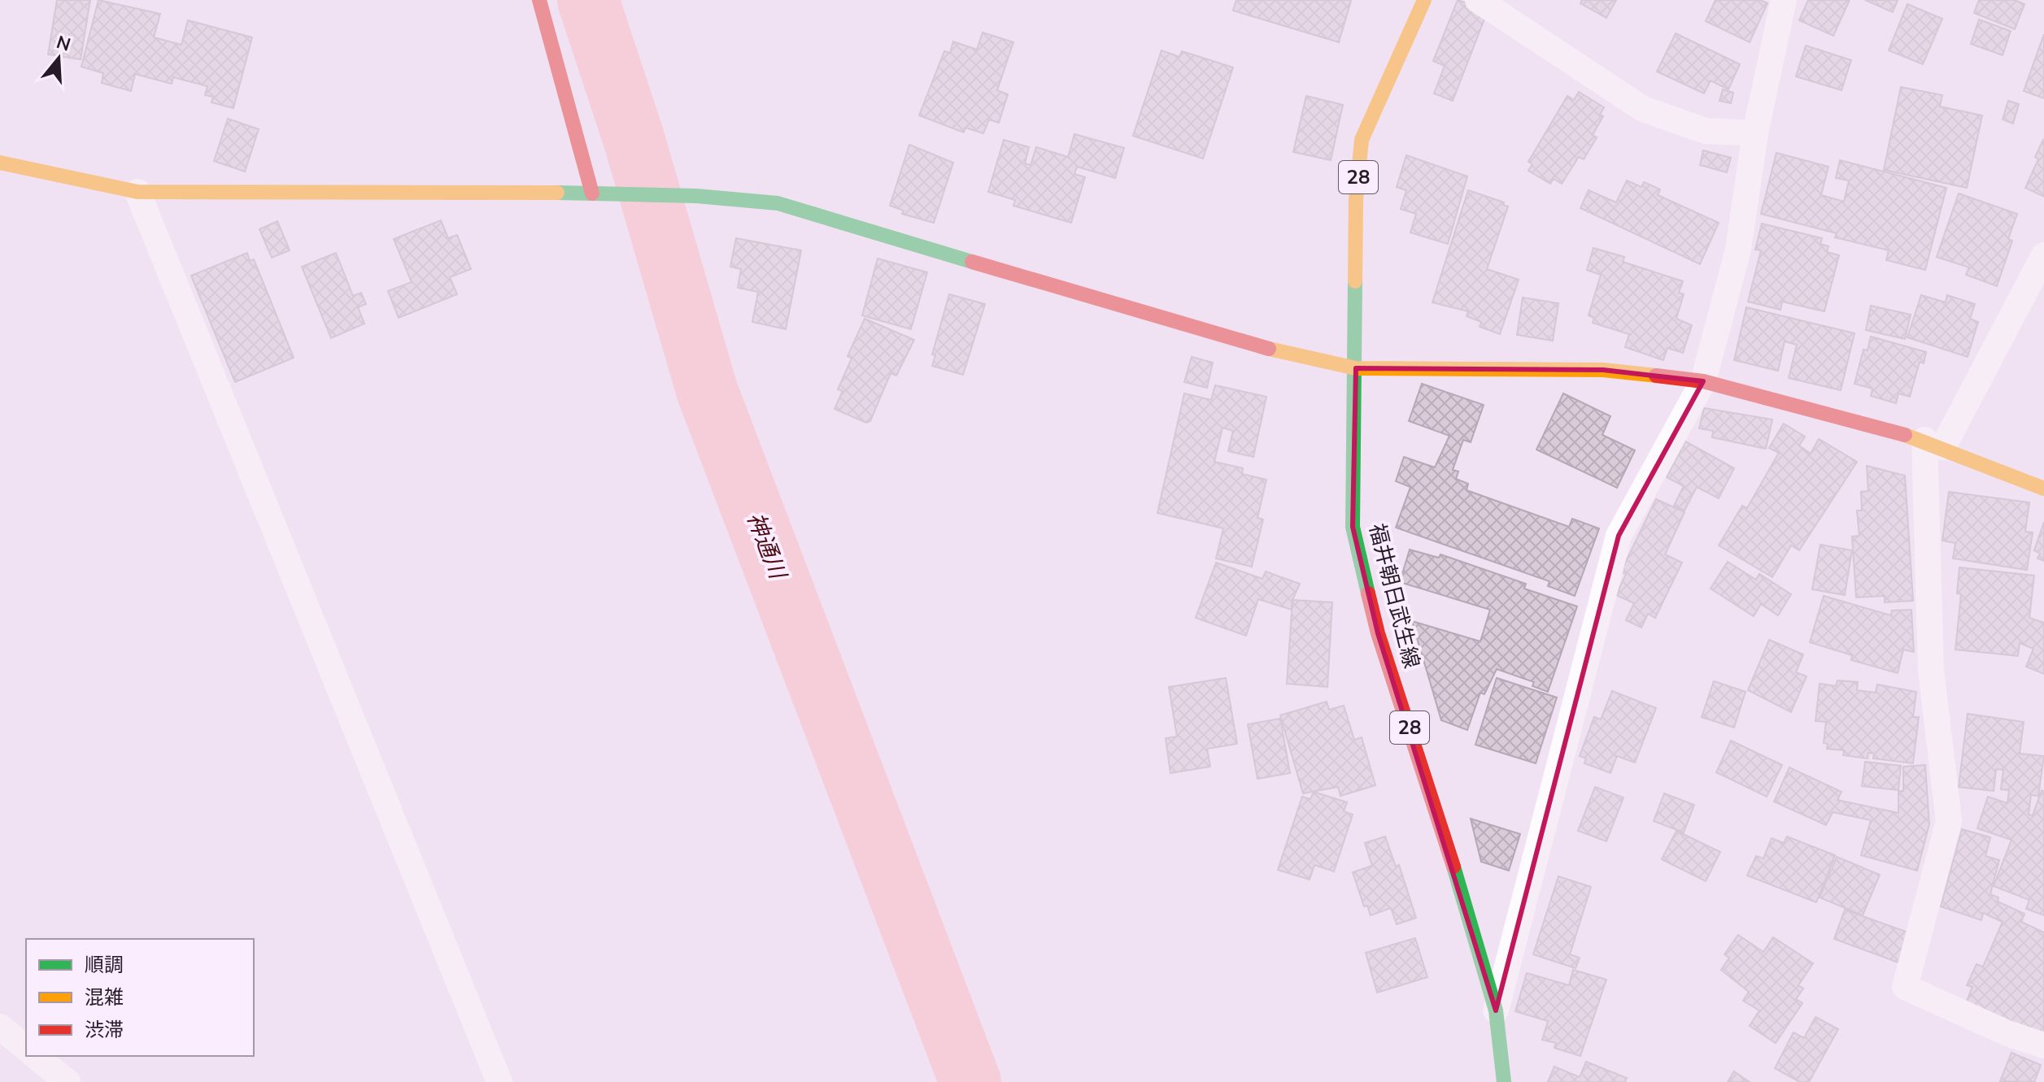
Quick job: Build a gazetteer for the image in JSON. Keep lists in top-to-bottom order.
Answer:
{
  "streets": {
    "street": ["28", "福井朝日武生線"]
  },
  "water": ["神通川"],
  "legend": ["順調", "混雑", "渋滞"],
  "north": "top"
}
